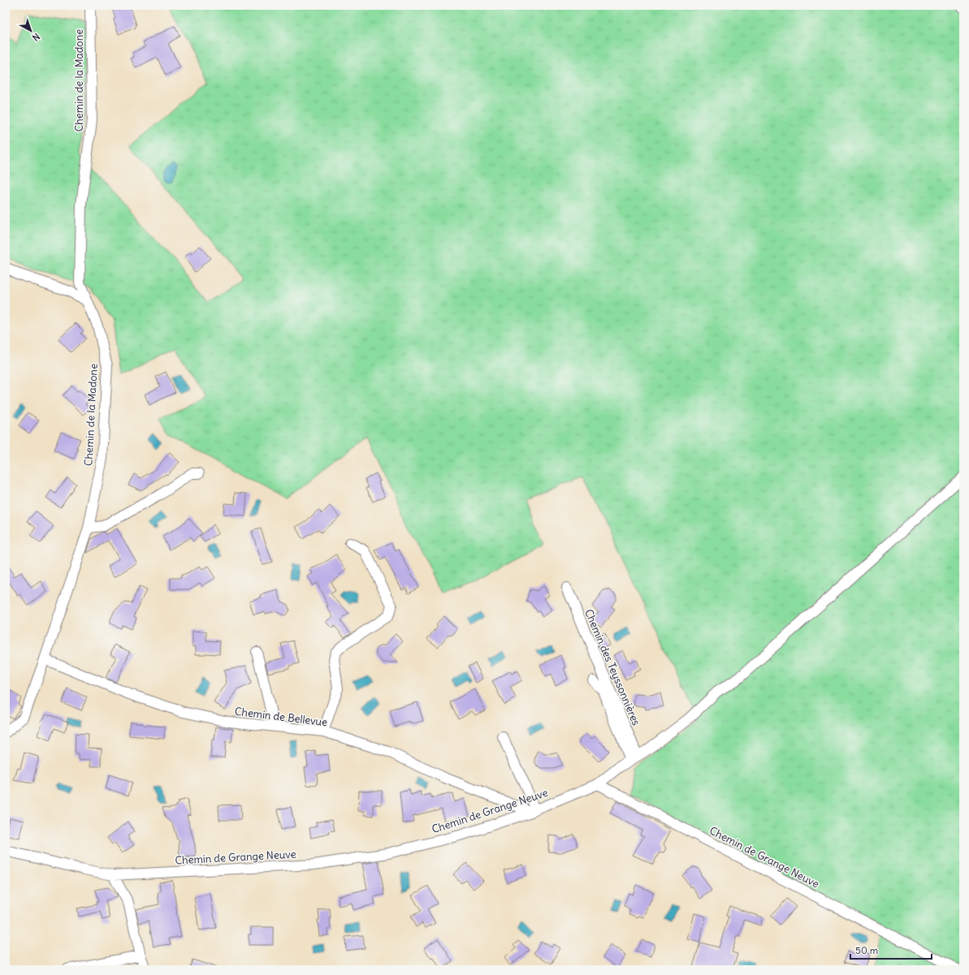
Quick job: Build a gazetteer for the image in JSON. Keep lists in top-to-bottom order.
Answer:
{
  "streets": {
    "street": [
      "Chemin de la Madone",
      "Chemin des Teyssonnières",
      "Chemin de Bellevue",
      "Chemin de Grange Neuve"
    ]
  },
  "crossings": [
    ["Chemin de la Madone", "Chemin de Bellevue"],
    ["Chemin de Bellevue", "Chemin de Grange Neuve"]
  ],
  "scale_bar": "50 m",
  "north": "bottom right"
}
